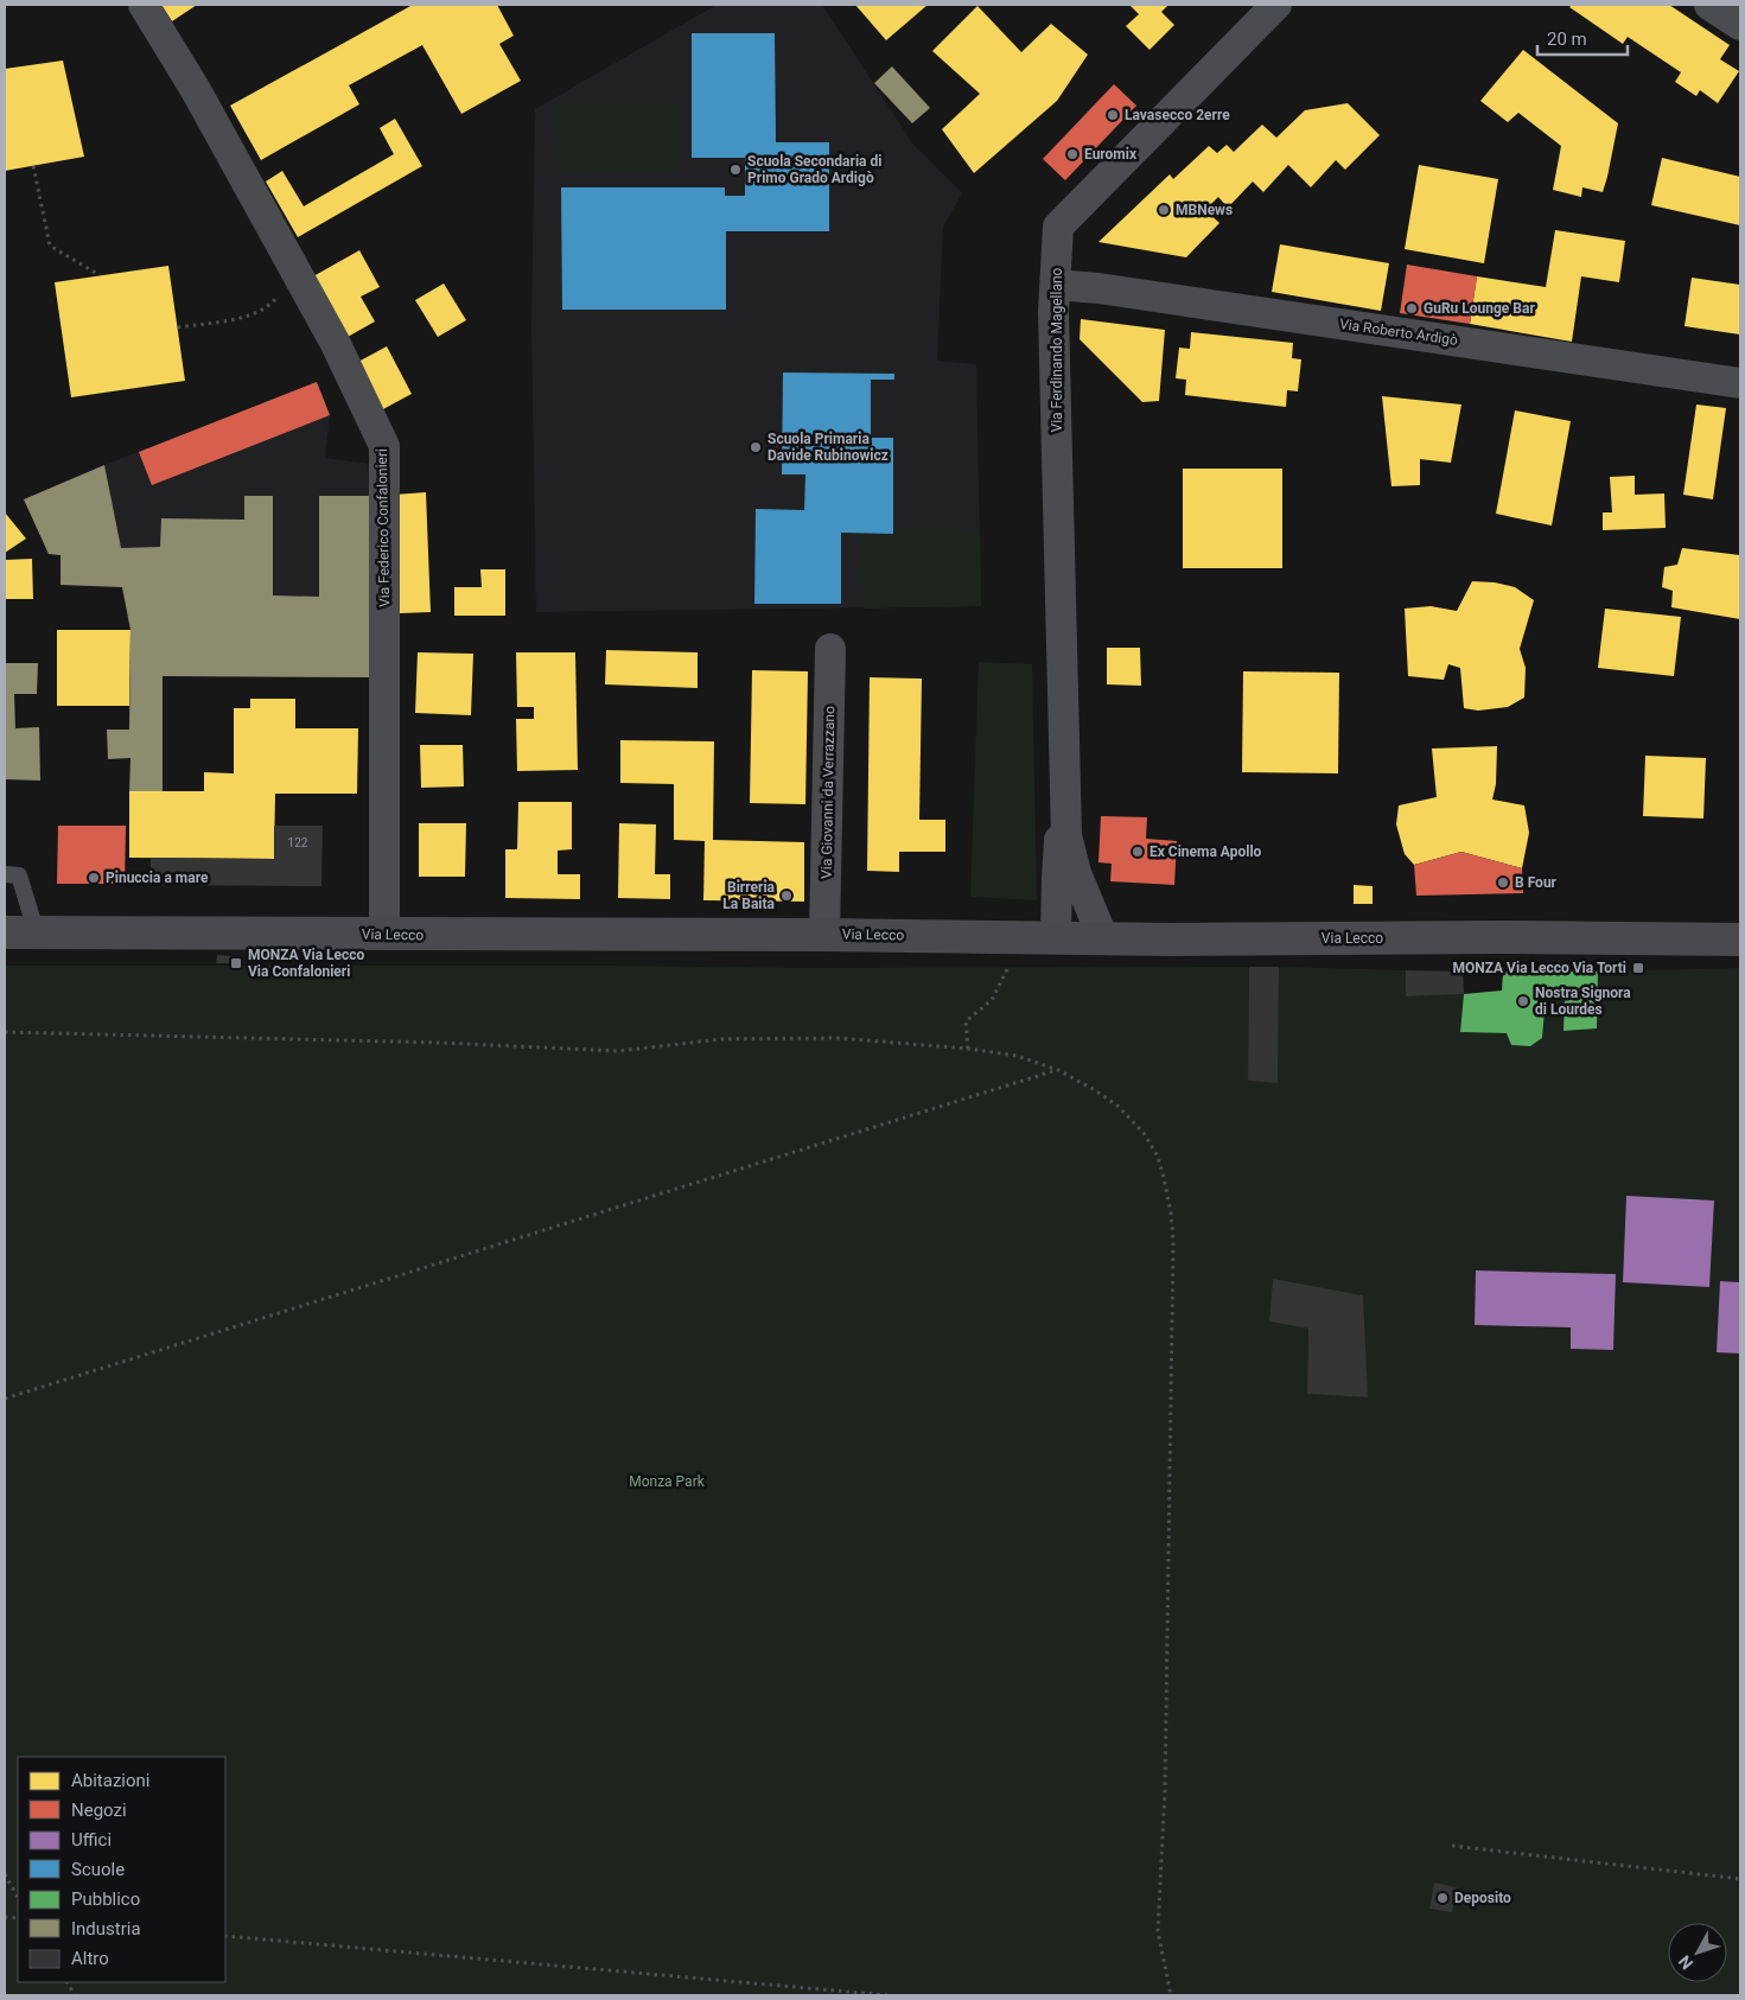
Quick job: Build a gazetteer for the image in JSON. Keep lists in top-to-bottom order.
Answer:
{
  "streets": {
    "main road": ["Via Lecco"],
    "street": [
      "Via Roberto Ardigò",
      "Via Ferdinando Magellano",
      "Via Federico Confalonieri",
      "Via Giovanni da Verrazzano"
    ]
  },
  "crossings": [
    ["Via Roberto Ardigò", "Via Ferdinando Magellano"],
    ["Via Ferdinando Magellano", "Via Lecco"],
    ["Via Federico Confalonieri", "Via Lecco"],
    ["Via Giovanni da Verrazzano", "Via Lecco"]
  ],
  "parks": ["Monza Park"],
  "places": {
    "other": [
      "Lavasecco 2erre",
      "Euromix",
      "Scuola Secondaria di Primo Grado Ardigò",
      "MBNews",
      "GuRu Lounge Bar",
      "Scuola Primaria Davide Rubinowicz",
      "Ex Cinema Apollo",
      "Pinuccia a mare",
      "B Four",
      "Birreria La Baita",
      "Nostra Signora di Lourdes",
      "Deposito"
    ],
    "transit": ["MONZA Via Lecco Via Confalonieri", "MONZA Via Lecco Via Torti"]
  },
  "house_numbers": ["122"],
  "legend": [
    "Abitazioni",
    "Negozi",
    "Uffici",
    "Scuole",
    "Pubblico",
    "Industria",
    "Altro"
  ],
  "scale_bar": "20 m",
  "north": "bottom left"
}
